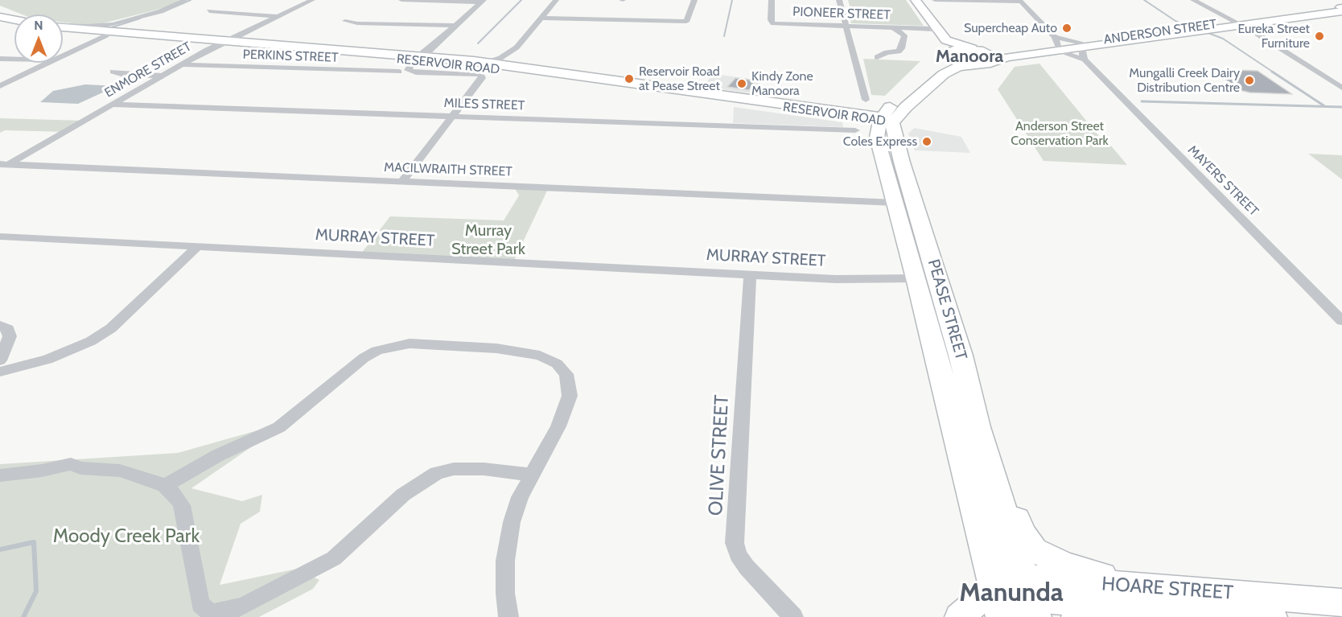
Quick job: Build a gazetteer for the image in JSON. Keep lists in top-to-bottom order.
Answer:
{
  "streets": {
    "main road": [
      "ANDERSON STREET",
      "RESERVOIR ROAD",
      "PEASE STREET",
      "HOARE STREET"
    ],
    "street": [
      "PIONEER STREET",
      "PERKINS STREET",
      "ENMORE STREET",
      "MILES STREET",
      "MACILWRAITH STREET",
      "MAYERS STREET",
      "MURRAY STREET",
      "OLIVE STREET"
    ]
  },
  "crossings": [
    ["ANDERSON STREET", "MAYERS STREET"],
    ["PERKINS STREET", "ENMORE STREET"],
    ["RESERVOIR ROAD", "ENMORE STREET"],
    ["RESERVOIR ROAD", "PEASE STREET"],
    ["ENMORE STREET", "MILES STREET"],
    ["ENMORE STREET", "MACILWRAITH STREET"],
    ["MACILWRAITH STREET", "PEASE STREET"],
    ["MURRAY STREET", "PEASE STREET"],
    ["MURRAY STREET", "OLIVE STREET"],
    ["PEASE STREET", "HOARE STREET"]
  ],
  "districts": ["Manoora", "Manunda"],
  "parks": ["Anderson Street Conservation Park", "Murray Street Park", "Moody Creek Park"],
  "places": [
    "Supercheap Auto",
    "Eureka Street Furniture",
    "Reservoir Road at Pease Street",
    "Mungalli Creek Dairy Distribution Centre",
    "Kindy Zone Manoora",
    "Coles Express"
  ],
  "north": "top"
}
